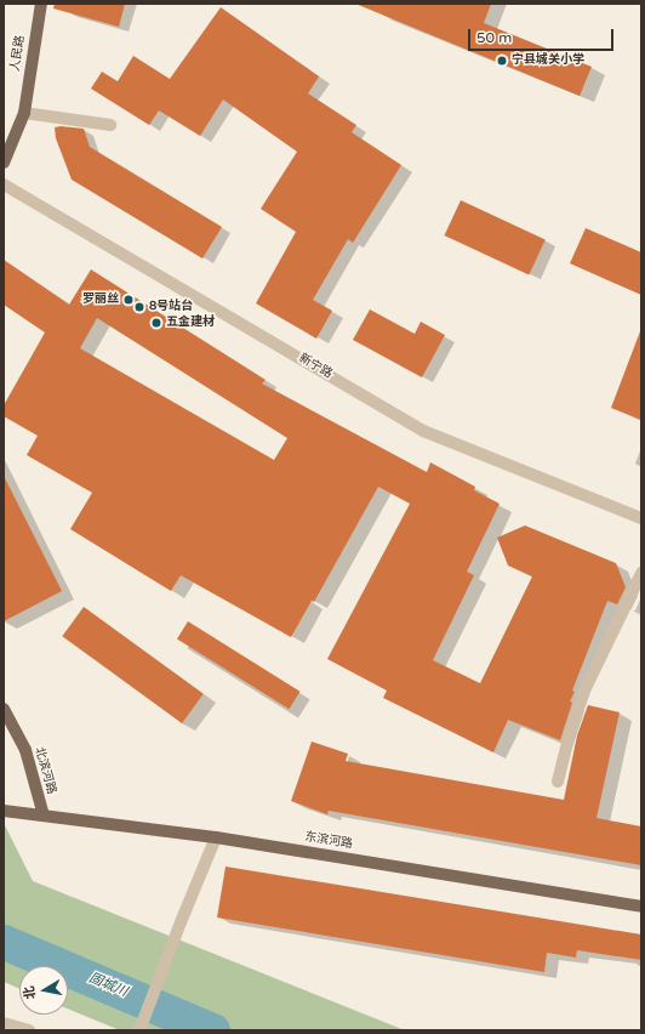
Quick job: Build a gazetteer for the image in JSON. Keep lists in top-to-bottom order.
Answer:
{
  "streets": {
    "main road": ["人民路", "北滨河路", "东滨河路"],
    "street": ["新宁路"]
  },
  "crossings": [
    ["北滨河路", "东滨河路"]
  ],
  "water": ["固城川"],
  "places": [
    "宁县城关小学",
    "罗丽丝",
    "8号站台",
    "五金建材"
  ],
  "scale_bar": "50 m",
  "north": "left"
}
